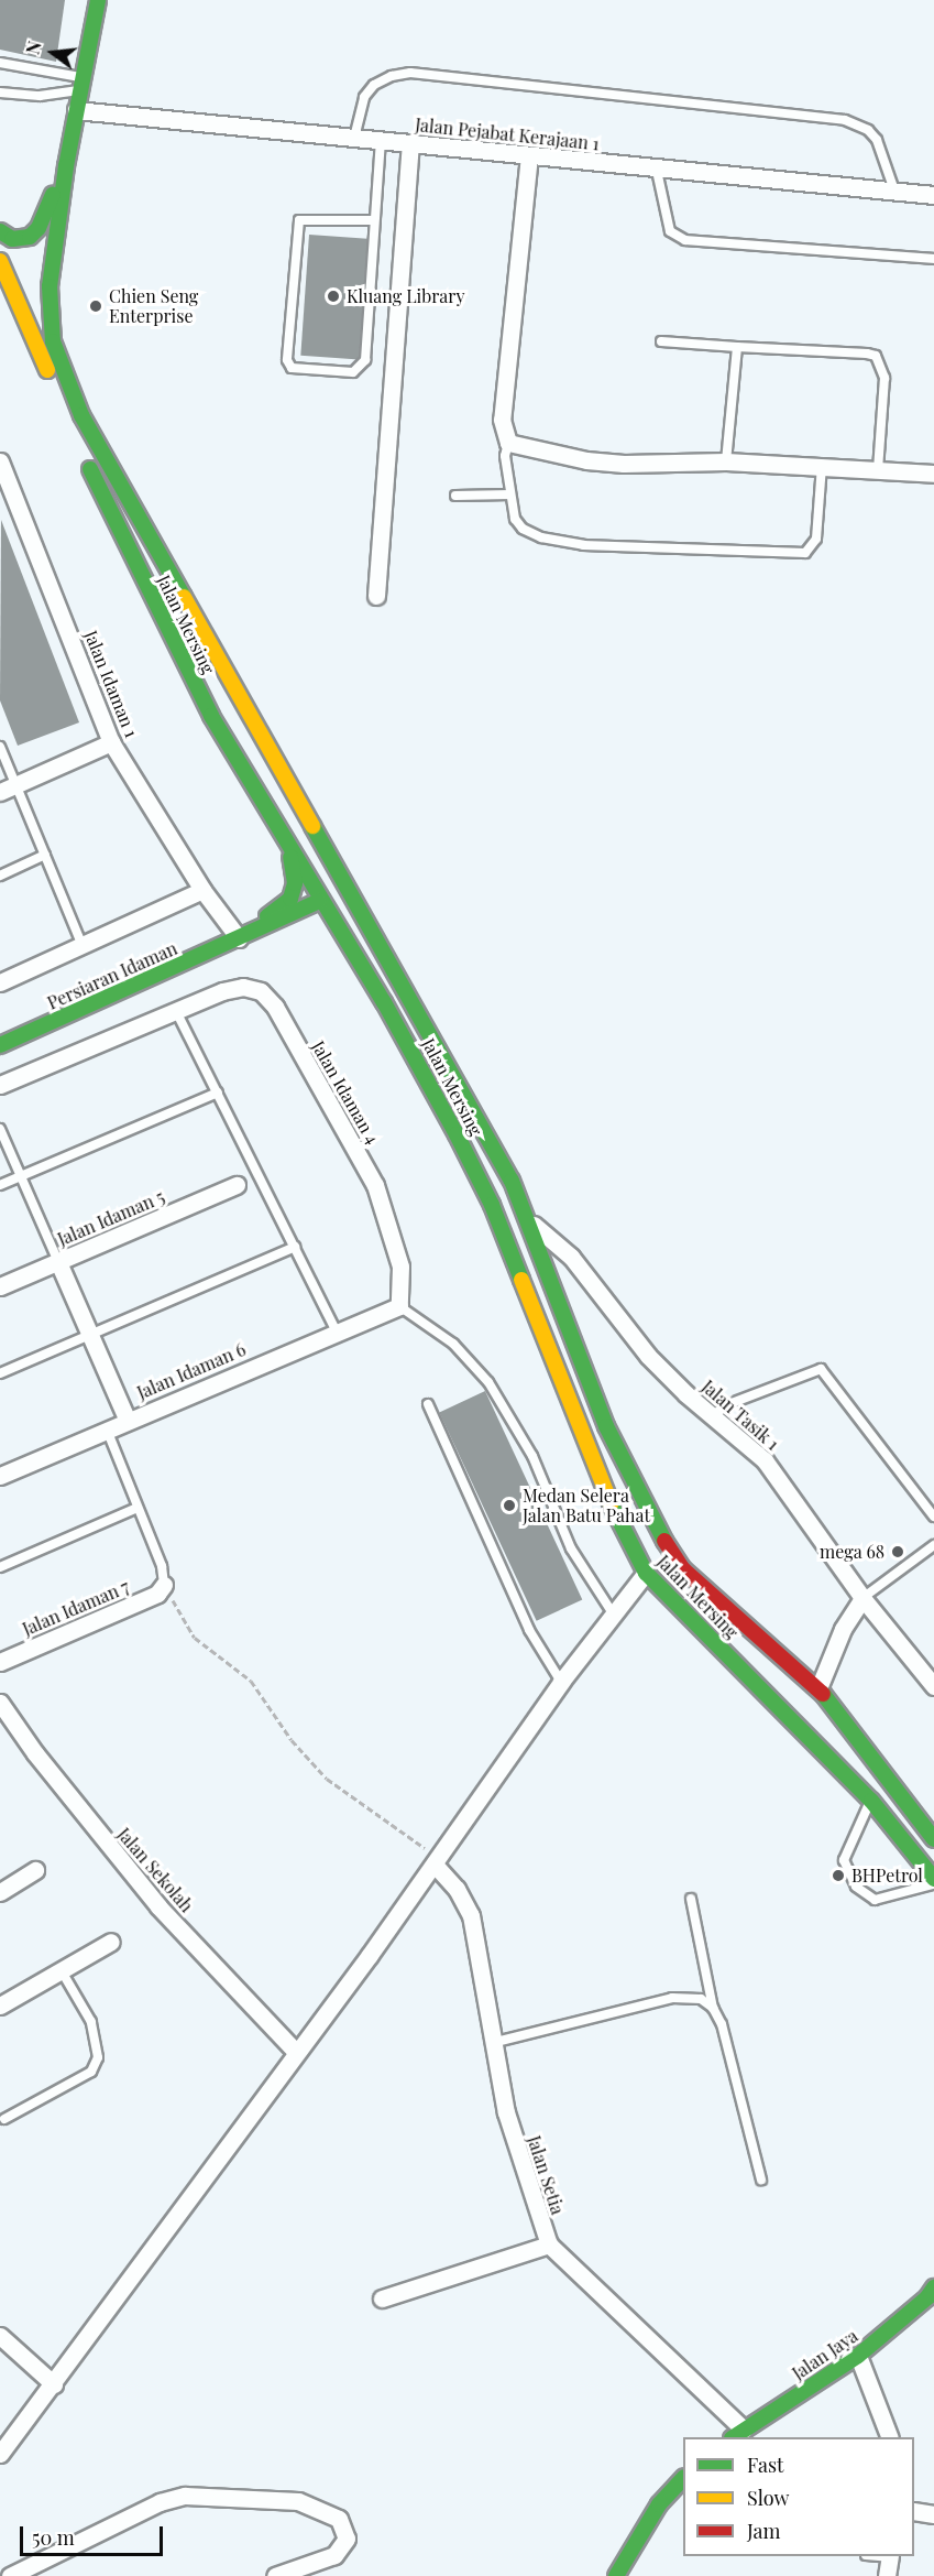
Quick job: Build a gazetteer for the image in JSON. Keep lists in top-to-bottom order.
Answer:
{
  "streets": {
    "main road": ["Jalan Mersing", "Persiaran Idaman", "Jalan Jaya"],
    "street": [
      "Jalan Pejabat Kerajaan 1",
      "Jalan Idaman 1",
      "Jalan Idaman 4",
      "Jalan Idaman 5",
      "Jalan Idaman 6",
      "Jalan Tasik 1",
      "Jalan Idaman 7",
      "Jalan Sekolah",
      "Jalan Setia"
    ]
  },
  "crossings": [
    ["Jalan Mersing", "Persiaran Idaman"],
    ["Jalan Idaman 1", "Persiaran Idaman"],
    ["Jalan Idaman 4", "Jalan Idaman 6"],
    ["Jalan Setia", "Jalan Jaya"]
  ],
  "places": [
    "Kluang Library",
    "Chien Seng Enterprise",
    "Medan Selera Jalan Batu Pahat",
    "mega 68",
    "BHPetrol"
  ],
  "legend": ["Fast", "Slow", "Jam"],
  "scale_bar": "50 m",
  "north": "left"
}
